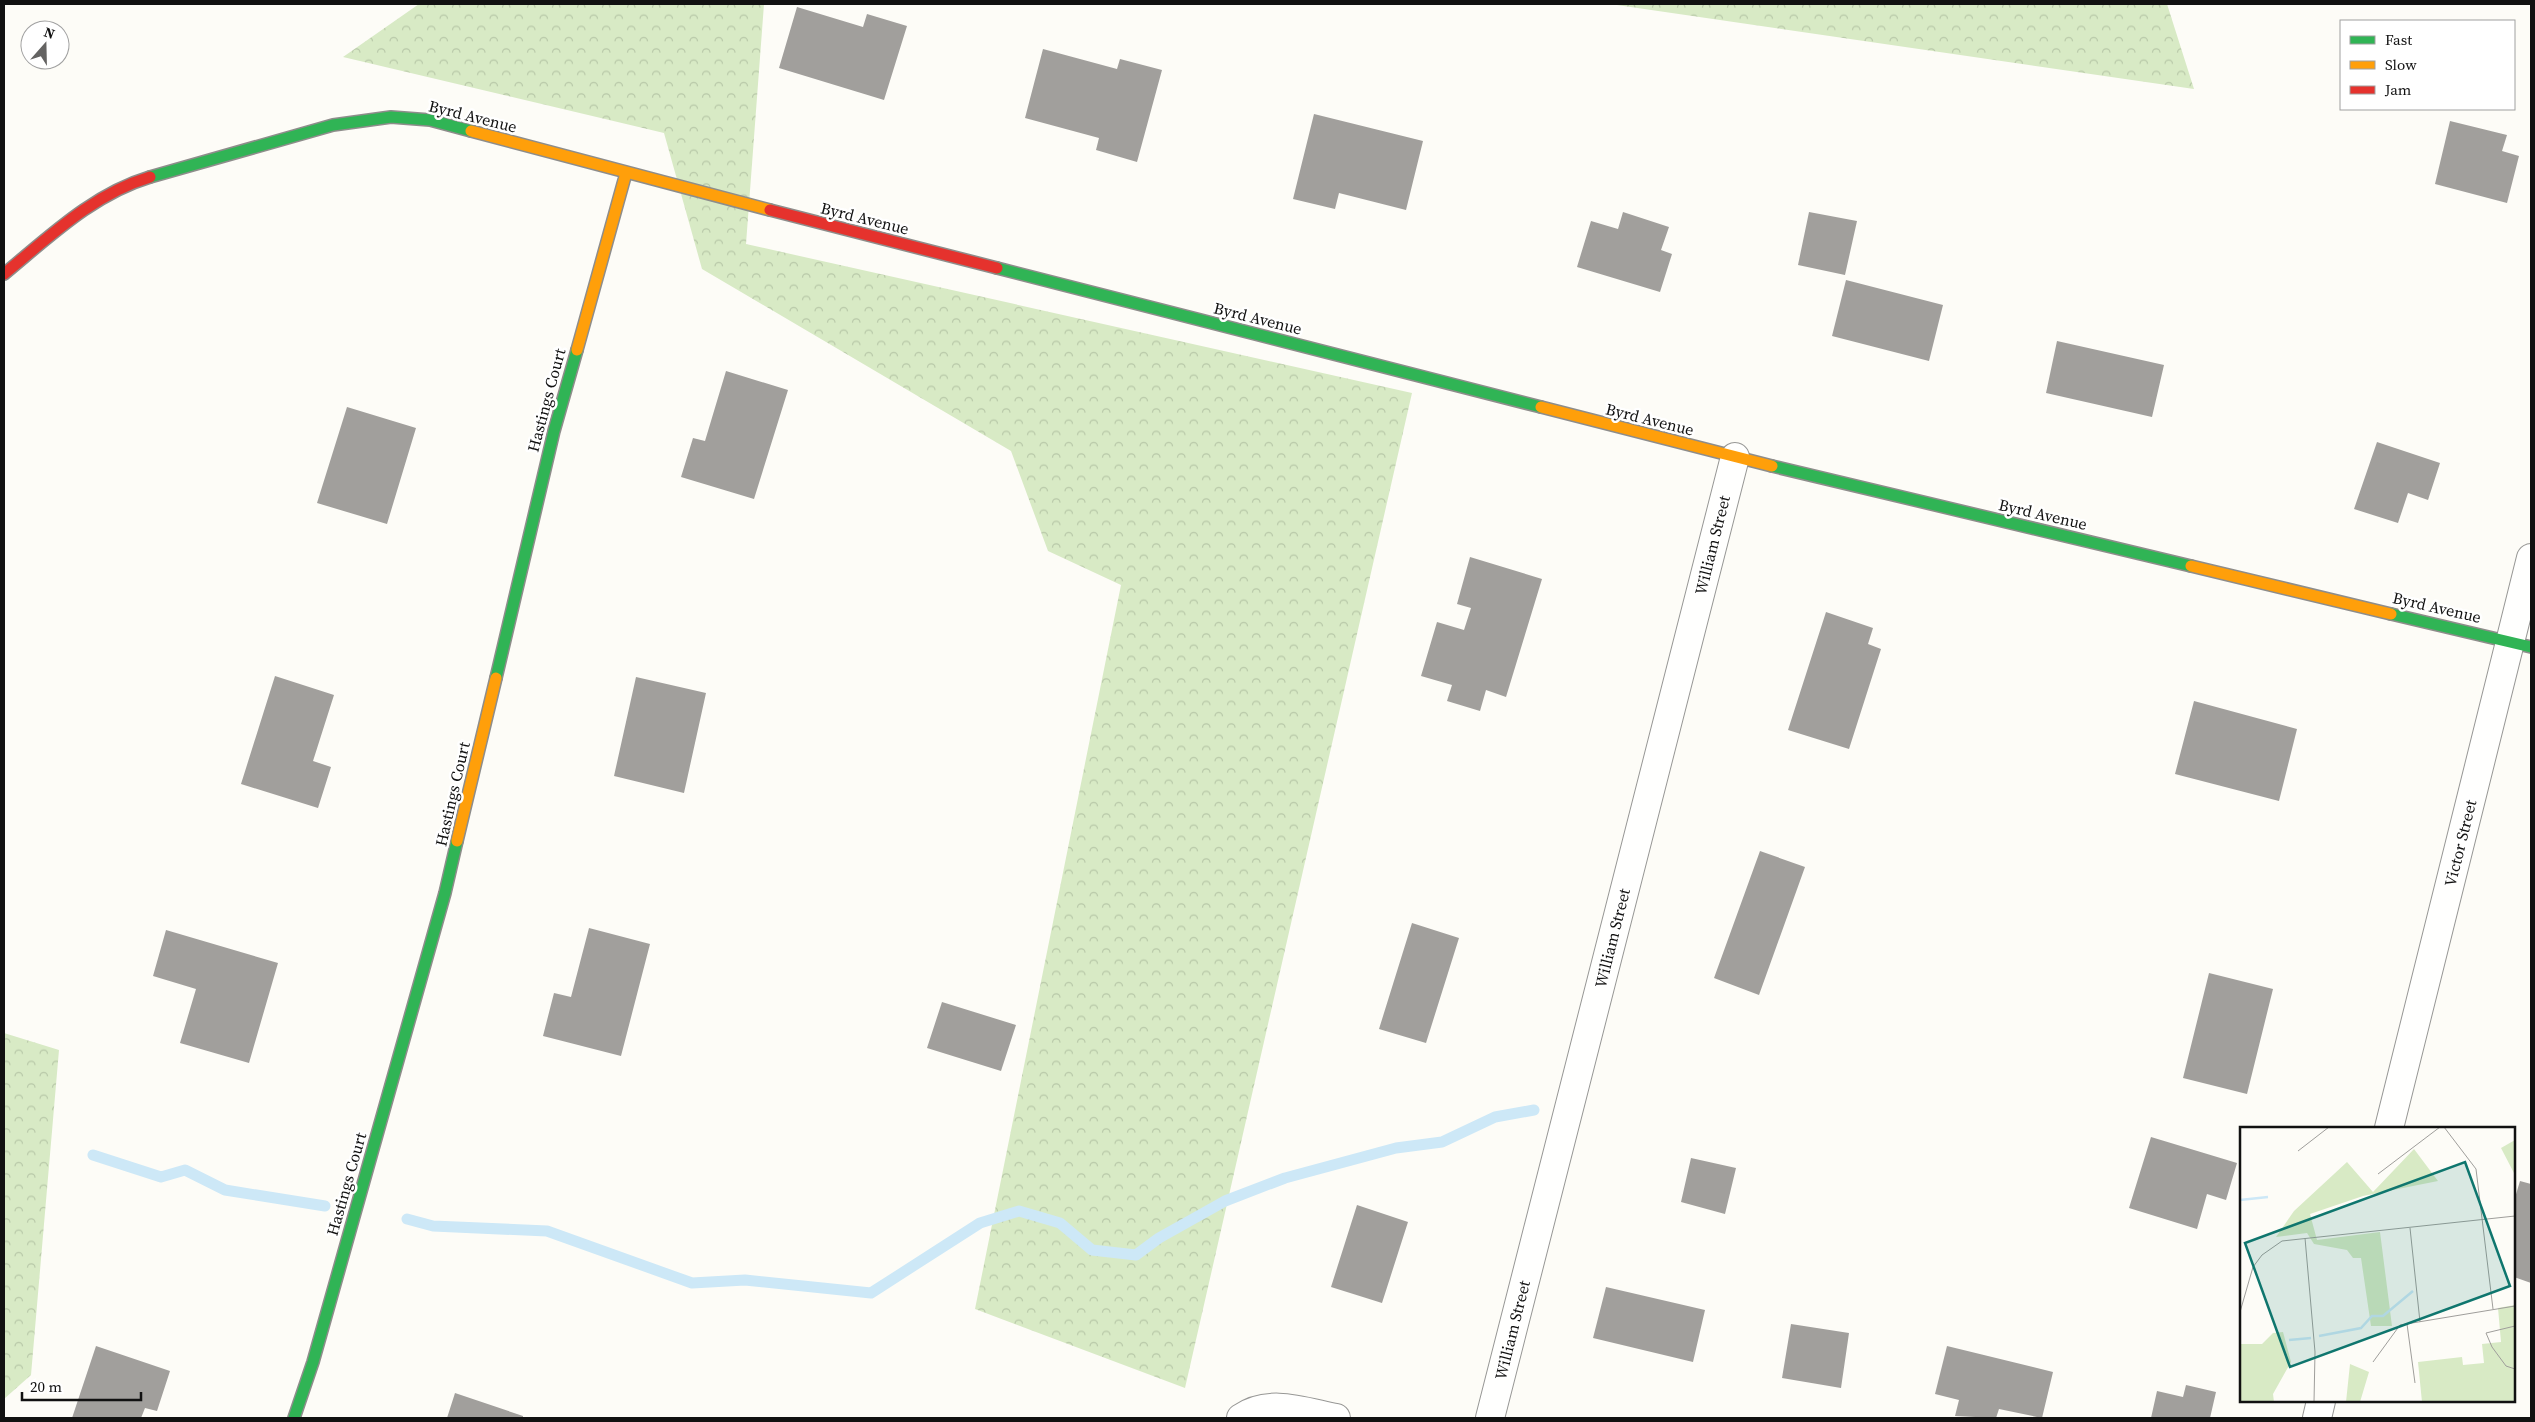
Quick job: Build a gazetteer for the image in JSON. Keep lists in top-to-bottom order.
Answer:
{
  "streets": {
    "street": [
      "Byrd Avenue",
      "Hastings Court",
      "William Street",
      "Victor Street"
    ]
  },
  "crossings": [
    ["Byrd Avenue", "Hastings Court"],
    ["Byrd Avenue", "William Street"],
    ["Byrd Avenue", "Victor Street"]
  ],
  "legend": ["Fast", "Slow", "Jam"],
  "scale_bar": "20 m",
  "north": "top"
}
